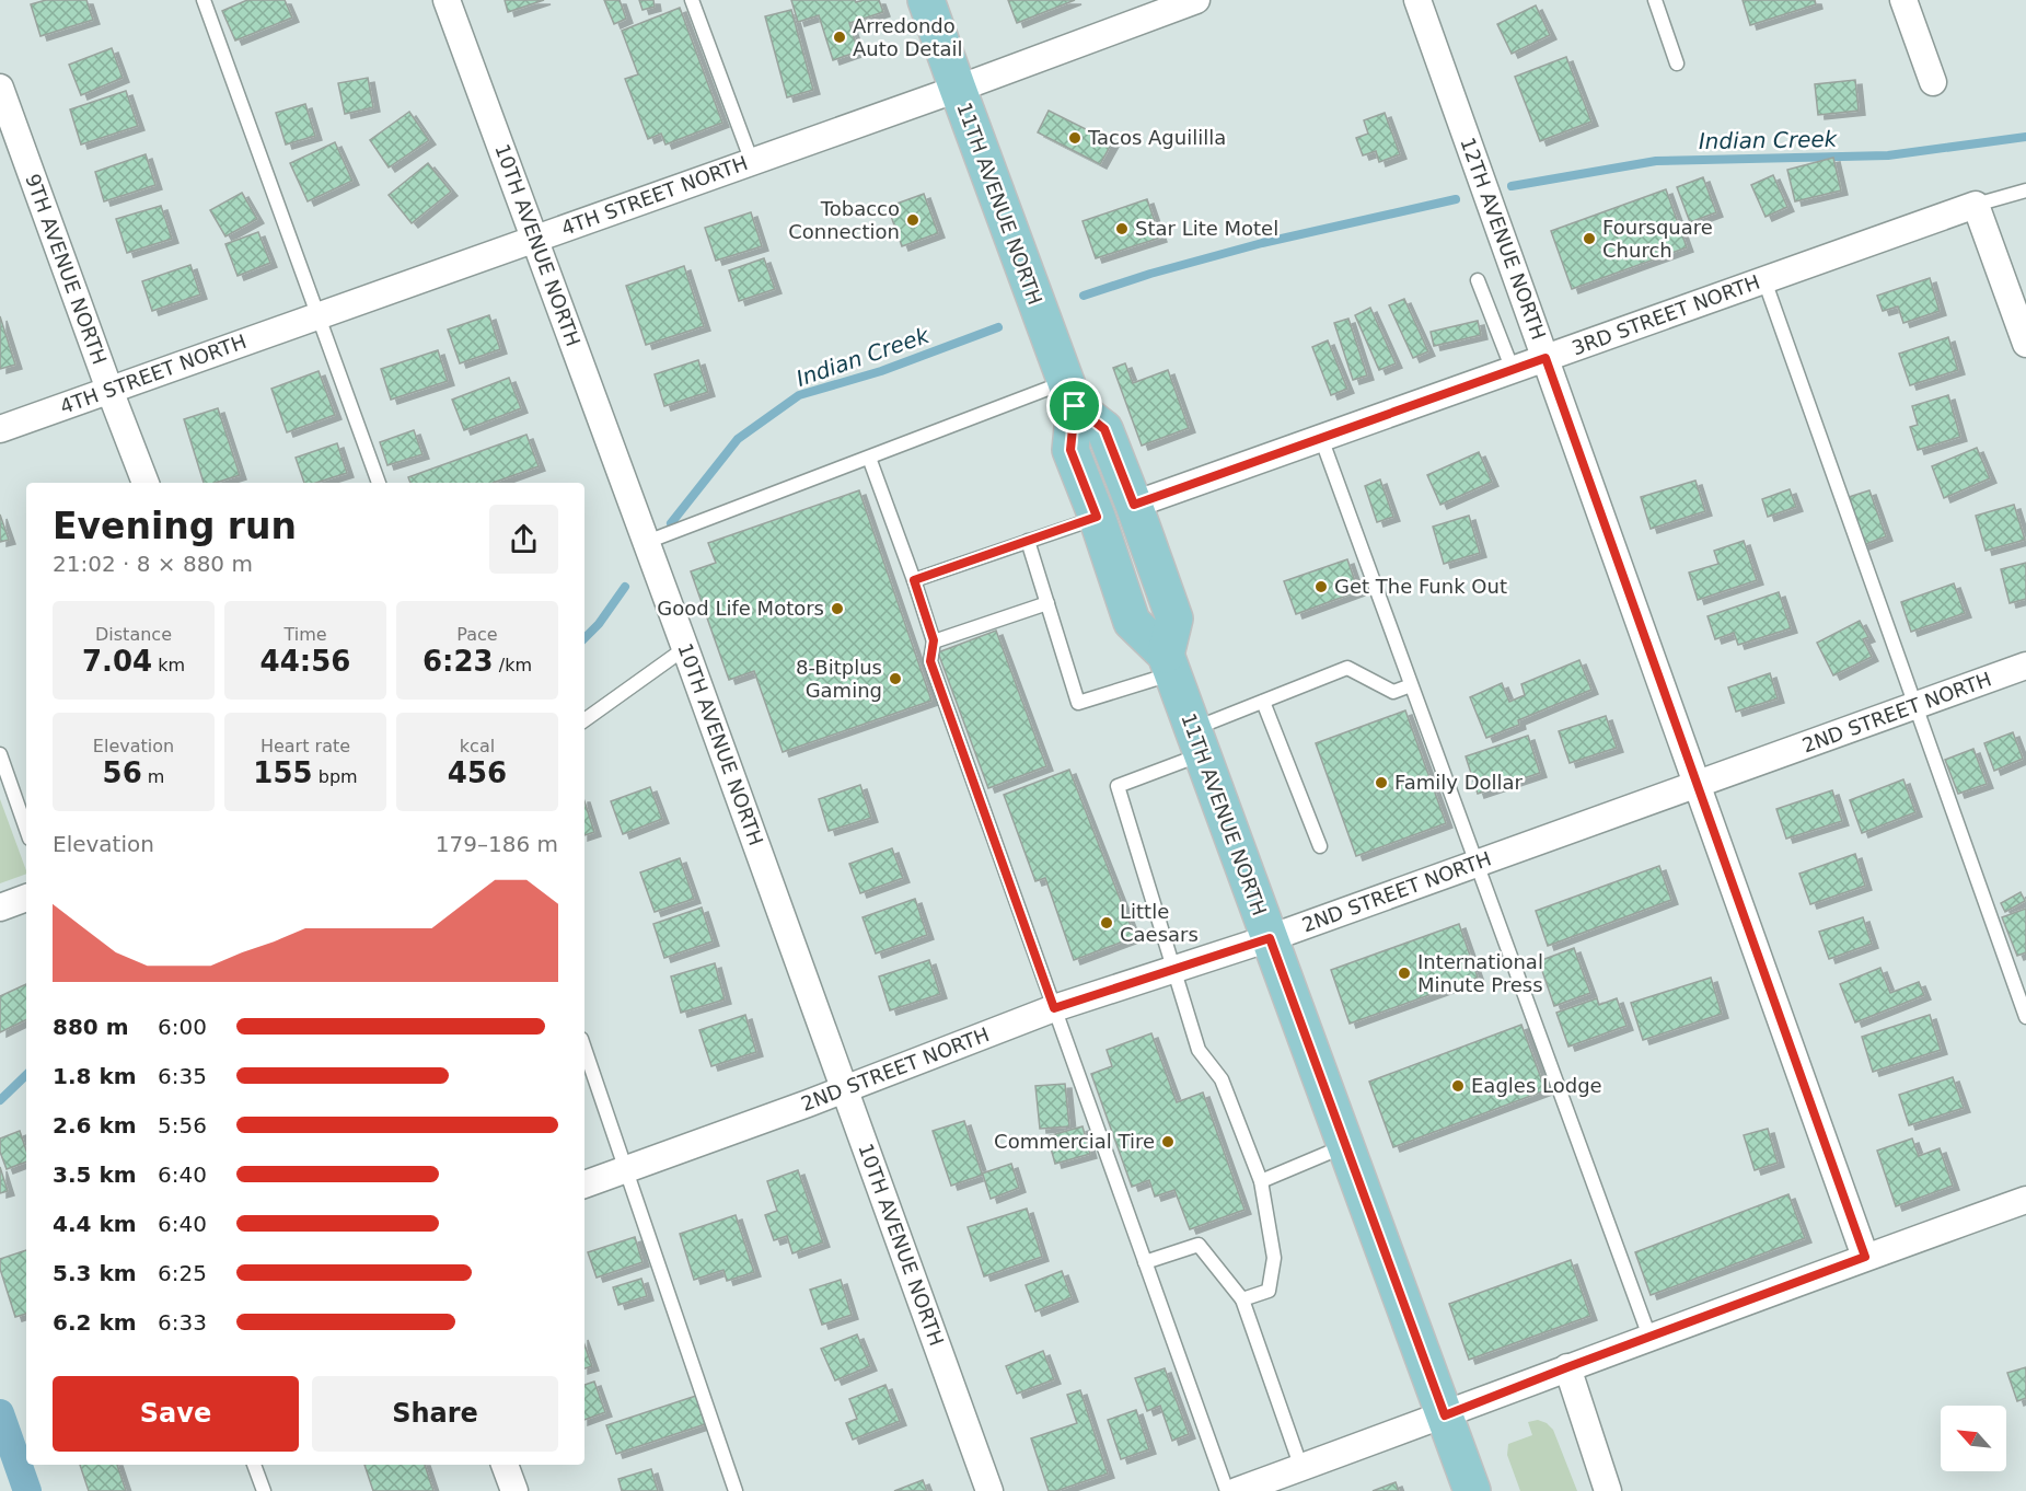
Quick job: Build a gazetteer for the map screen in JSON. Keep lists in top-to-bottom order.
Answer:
{
  "streets": {
    "main road": ["11TH AVENUE NORTH"],
    "street": [
      "4TH STREET NORTH",
      "12TH AVENUE NORTH",
      "10TH AVENUE NORTH",
      "9TH AVENUE NORTH",
      "3RD STREET NORTH",
      "2ND STREET NORTH"
    ]
  },
  "crossings": [
    ["4TH STREET NORTH", "11TH AVENUE NORTH"],
    ["4TH STREET NORTH", "10TH AVENUE NORTH"],
    ["4TH STREET NORTH", "9TH AVENUE NORTH"],
    ["11TH AVENUE NORTH", "2ND STREET NORTH"],
    ["12TH AVENUE NORTH", "3RD STREET NORTH"],
    ["12TH AVENUE NORTH", "2ND STREET NORTH"],
    ["10TH AVENUE NORTH", "2ND STREET NORTH"]
  ],
  "water": ["Indian Creek"],
  "places": [
    "Arredondo Auto Detail",
    "Tacos Aguililla",
    "Tobacco Connection",
    "Star Lite Motel",
    "Foursquare Church",
    "Get The Funk Out",
    "Good Life Motors",
    "8-Bitplus Gaming",
    "Family Dollar",
    "Little Caesars",
    "International Minute Press",
    "Eagles Lodge",
    "Commercial Tire"
  ],
  "north": "top left",
  "page": {
    "heading": ["Evening run", "21:02 · 8 × 880 m"],
    "stats": [
      ["Distance", "7.04 km"],
      ["Time", "44:56"],
      ["Pace", "6:23 /km"],
      ["Elevation", "56 m"],
      ["Heart rate", "155 bpm"],
      ["kcal", "456"]
    ],
    "chart": ["Elevation", "179–186 m"],
    "list": [
      {
        "name": "880 m",
        "note": "6:00"
      },
      {
        "name": "1.8 km",
        "note": "6:35"
      },
      {
        "name": "2.6 km",
        "note": "5:56"
      },
      {
        "name": "3.5 km",
        "note": "6:40"
      },
      {
        "name": "4.4 km",
        "note": "6:40"
      },
      {
        "name": "5.3 km",
        "note": "6:25"
      },
      {
        "name": "6.2 km",
        "note": "6:33"
      }
    ],
    "buttons": ["Save", "Share"]
  }
}
